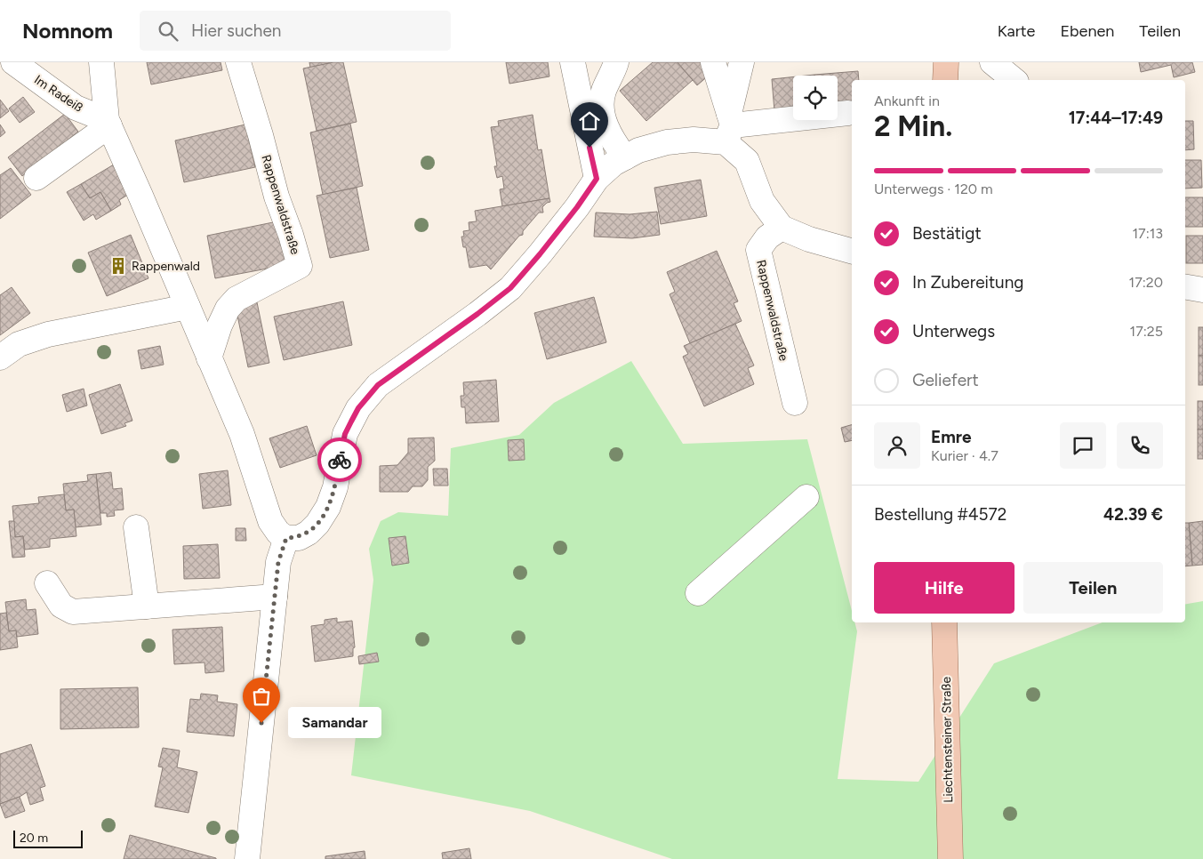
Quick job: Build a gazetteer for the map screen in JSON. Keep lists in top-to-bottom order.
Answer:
{
  "streets": {
    "main road": ["Liechtensteiner Straße"],
    "street": ["Im Radeiß", "Rappenwaldstraße"]
  },
  "places": {
    "building": ["Rappenwald"],
    "other": ["Samandar"]
  },
  "scale_bar": "20 m",
  "page": {
    "header": "Nomnom",
    "search": "Hier suchen",
    "nav": ["Karte", "Ebenen", "Teilen"],
    "heading": ["2 Min.", "Ankunft in", "17:44–17:49"],
    "panel": [
      "Emre",
      "Kurier · 4.7",
      "Bestellung #4572",
      "42.39 €"
    ],
    "bar": "Unterwegs · 120 m",
    "list": [
      ["Bestätigt", "17:13"],
      ["In Zubereitung", "17:20"],
      ["Unterwegs", "17:25"],
      "Geliefert"
    ],
    "buttons": ["Hilfe", "Teilen"],
    "bubble": "Samandar",
    "scale": "20 m"
  }
}
